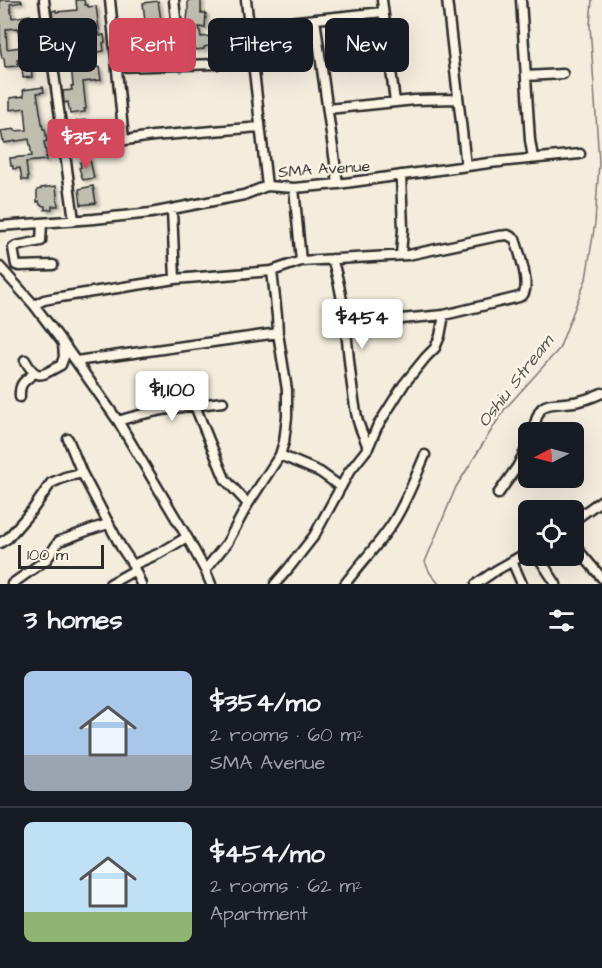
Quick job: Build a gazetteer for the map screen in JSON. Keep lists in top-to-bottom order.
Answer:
{
  "streets": {
    "street": ["SMA Avenue"]
  },
  "water": ["Oshiu Stream"],
  "scale_bar": "100 m",
  "north": "left",
  "page": {
    "chip": [
      "Buy",
      "Rent",
      "Filters",
      "New"
    ],
    "price": ["$354", "$454", "$1,100"],
    "scale": "100 m",
    "heading": "3 homes",
    "list": [
      {
        "name": "$354/mo",
        "note": "2 rooms · 60 m² · SMA Avenue"
      },
      {
        "name": "$454/mo",
        "note": "2 rooms · 62 m² · Apartment"
      }
    ]
  }
}
